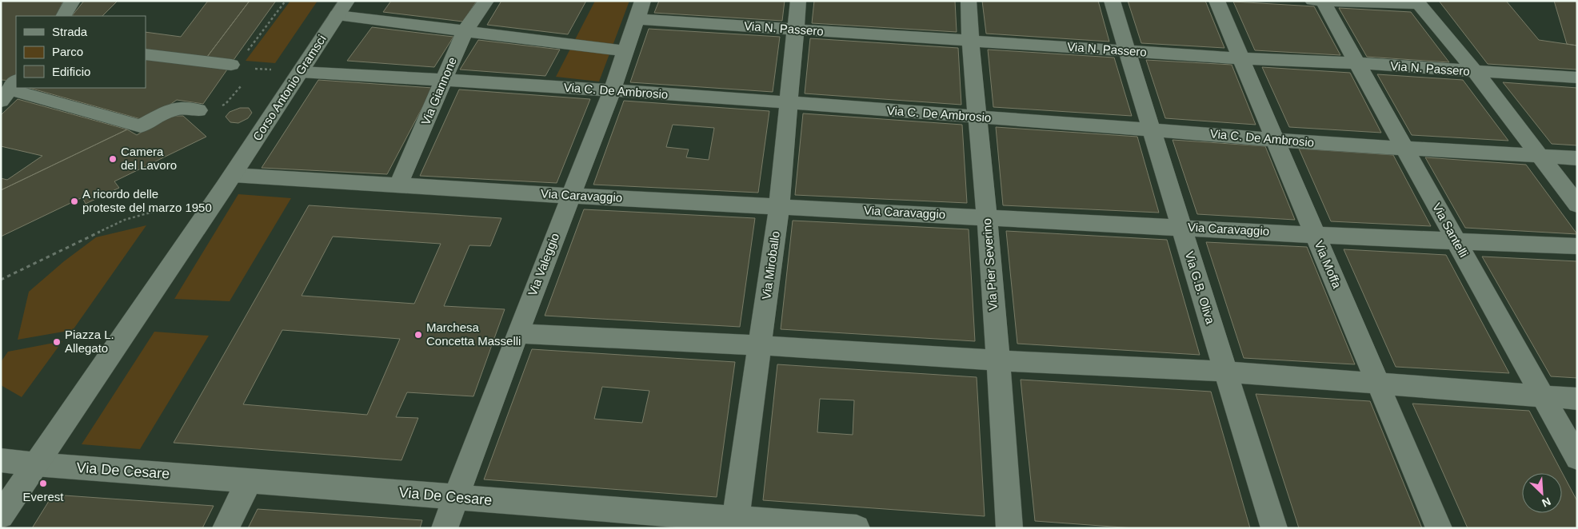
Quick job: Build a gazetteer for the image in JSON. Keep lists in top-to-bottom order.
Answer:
{
  "streets": {
    "street": [
      "Via N. Passero",
      "Corso Antonio Gramsci",
      "Via Giannone",
      "Via C. De Ambrosio",
      "Via Caravaggio",
      "Via Santelli",
      "Via Valeggio",
      "Via Pier Severino",
      "Via Moffa",
      "Via Miroballo",
      "Via G.B. Oliva",
      "Via De Cesare"
    ]
  },
  "crossings": [
    ["Via N. Passero", "Via Santelli"],
    ["Via N. Passero", "Via Valeggio"],
    ["Via N. Passero", "Via Pier Severino"],
    ["Via N. Passero", "Via Moffa"],
    ["Via N. Passero", "Via Miroballo"],
    ["Via N. Passero", "Via G.B. Oliva"],
    ["Corso Antonio Gramsci", "Via C. De Ambrosio"],
    ["Corso Antonio Gramsci", "Via Caravaggio"],
    ["Via Giannone", "Via C. De Ambrosio"],
    ["Via Giannone", "Via Caravaggio"],
    ["Via C. De Ambrosio", "Via Santelli"],
    ["Via C. De Ambrosio", "Via Valeggio"],
    ["Via C. De Ambrosio", "Via Pier Severino"],
    ["Via C. De Ambrosio", "Via Moffa"],
    ["Via C. De Ambrosio", "Via Miroballo"],
    ["Via C. De Ambrosio", "Via G.B. Oliva"],
    ["Via Caravaggio", "Via Santelli"],
    ["Via Caravaggio", "Via Valeggio"],
    ["Via Caravaggio", "Via Pier Severino"],
    ["Via Caravaggio", "Via Moffa"],
    ["Via Caravaggio", "Via Miroballo"],
    ["Via Caravaggio", "Via G.B. Oliva"],
    ["Via Valeggio", "Via De Cesare"],
    ["Via Miroballo", "Via De Cesare"]
  ],
  "places": [
    "Camera del Lavoro",
    "A ricordo delle proteste del marzo 1950",
    "Marchesa Concetta Masselli",
    "Piazza L. Allegato",
    "Everest"
  ],
  "legend": ["Strada", "Parco", "Edificio"],
  "north": "bottom right"
}
